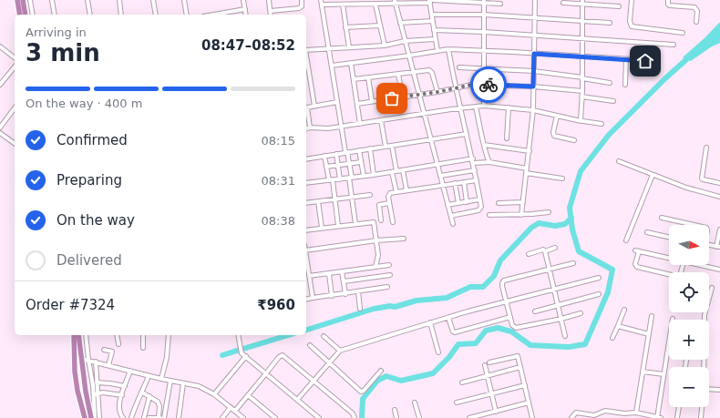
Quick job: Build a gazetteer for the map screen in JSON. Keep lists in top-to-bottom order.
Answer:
{
  "north": "right",
  "page": {
    "heading": ["3 min", "Arriving in", "08:47–08:52"],
    "panel": ["Order #7324", "₹960"],
    "bar": "On the way · 400 m",
    "list": [
      ["Confirmed", "08:15"],
      ["Preparing", "08:31"],
      ["On the way", "08:38"],
      "Delivered"
    ],
    "map_buttons": ["+", "−"]
  }
}
